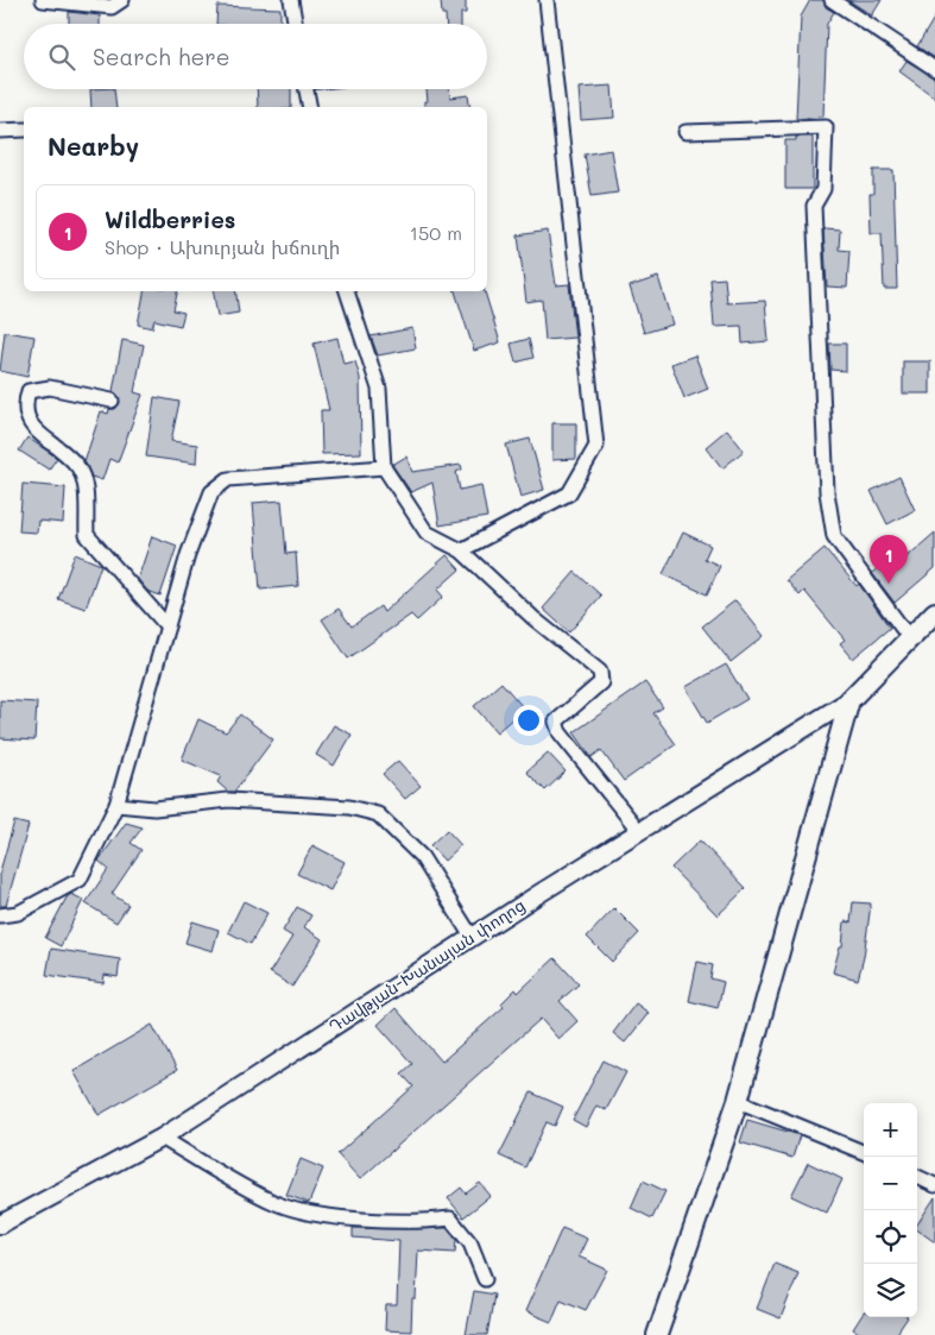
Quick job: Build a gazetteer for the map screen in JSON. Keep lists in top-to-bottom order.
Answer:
{
  "streets": {
    "street": ["Դավթյան-Խանայան փողոց"]
  },
  "page": {
    "search": "Search here",
    "heading": "Nearby",
    "list": [
      {
        "mark": "1",
        "name": "Wildberries",
        "note": "Shop · Ախուրյան խճուղի",
        "value": "150 m"
      }
    ],
    "pins": "1",
    "map_buttons": ["+", "−"]
  }
}
